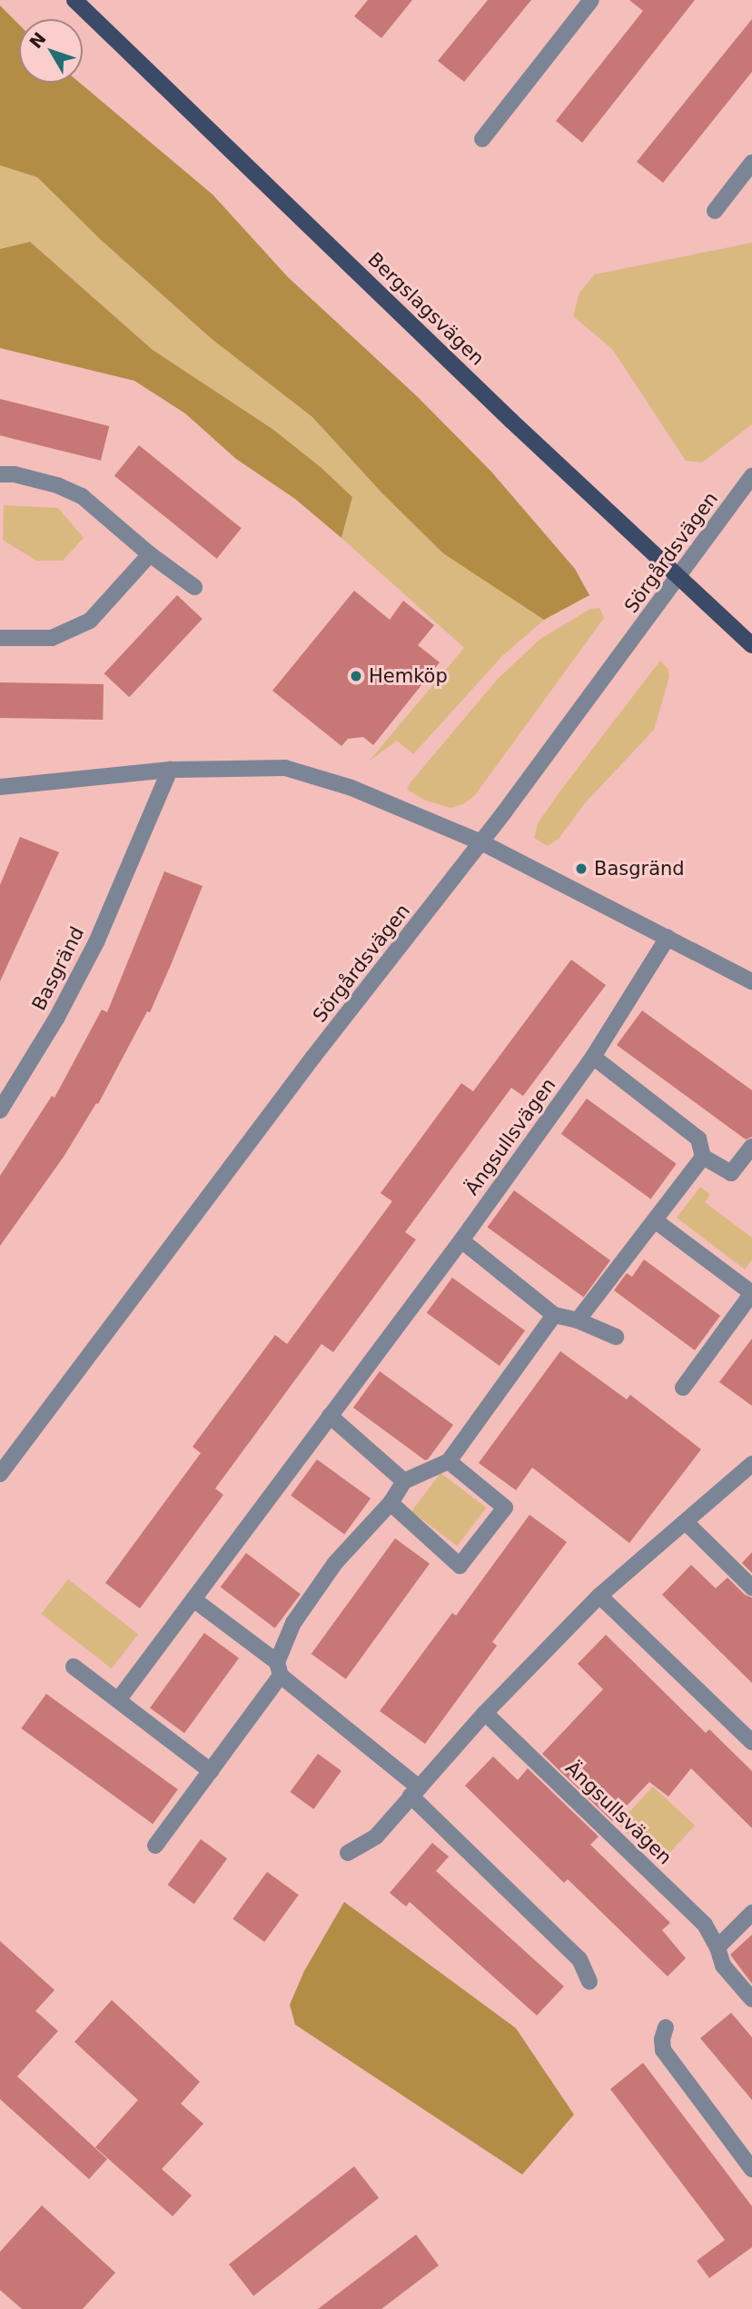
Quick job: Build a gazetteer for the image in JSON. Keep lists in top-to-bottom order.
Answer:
{
  "streets": {
    "main road": ["Bergslagsvägen"],
    "street": ["Sörgårdsvägen", "Basgränd", "Ängsullsvägen"]
  },
  "crossings": [
    ["Bergslagsvägen", "Sörgårdsvägen"]
  ],
  "places": ["Hemköp", "Basgränd"],
  "north": "top left"
}
